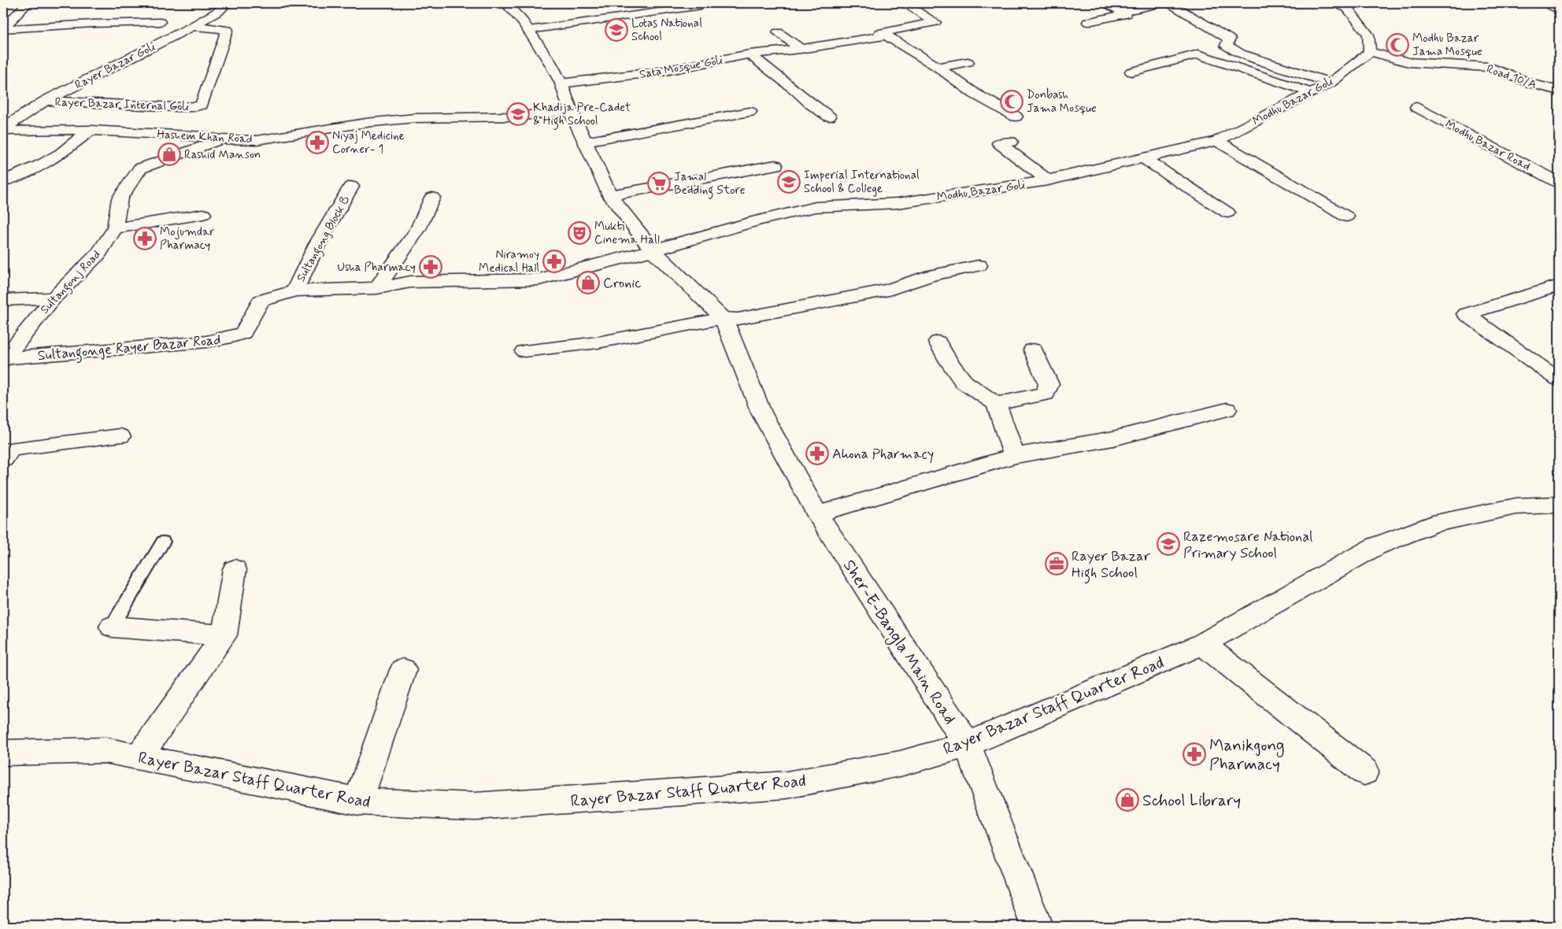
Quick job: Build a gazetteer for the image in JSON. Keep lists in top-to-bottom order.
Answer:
{
  "streets": {
    "street": [
      "Rayer Bazar Goli",
      "Sata Mosque Goli",
      "Road 10/A",
      "Modhu Bazar Goli",
      "Rayer Bazar Internal Goli",
      "Hashem Khan Road",
      "Modhu Bazar Road",
      "Sultangong Block B",
      "Sultangonj Road",
      "Sultangonge Rayer Bazar Road",
      "Sher-E-Bangla Main Road",
      "Rayer Bazar Staff Quarter Road"
    ]
  },
  "crossings": [
    ["Rayer Bazar Goli", "Rayer Bazar Internal Goli"],
    ["Rayer Bazar Goli", "Hashem Khan Road"],
    ["Sata Mosque Goli", "Sher-E-Bangla Main Road"],
    ["Road 10/A", "Modhu Bazar Goli"],
    ["Modhu Bazar Goli", "Sultangonge Rayer Bazar Road"],
    ["Modhu Bazar Goli", "Sher-E-Bangla Main Road"],
    ["Hashem Khan Road", "Sultangonj Road"],
    ["Hashem Khan Road", "Sher-E-Bangla Main Road"],
    ["Sultangong Block B", "Sultangonge Rayer Bazar Road"],
    ["Sultangonj Road", "Sultangonge Rayer Bazar Road"],
    ["Sultangonge Rayer Bazar Road", "Sher-E-Bangla Main Road"],
    ["Sher-E-Bangla Main Road", "Rayer Bazar Staff Quarter Road"]
  ],
  "places": {
    "school or university": [
      "Lotas National School",
      "Khadija Pre-Cadet & High School",
      "Imperial International School & College",
      "Razemosare National Primary School"
    ],
    "mosque": ["Modhu Bazar Jama Mosque", "Donbash Jama Mosque"],
    "pharmacy": [
      "Niyaj Medicine Corner- 1",
      "Mojumdar Pharmacy",
      "Niramoy Medical Hall",
      "Usha Pharmacy",
      "Ahona Pharmacy",
      "Manikgong Pharmacy"
    ],
    "shop": ["Rashid Manson", "Cronic", "School Library"],
    "supermarket": ["Jamal Bedding Store"],
    "theatre": ["Mukti Cinema Hall"],
    "office": ["Rayer Bazar High School"]
  }
}
